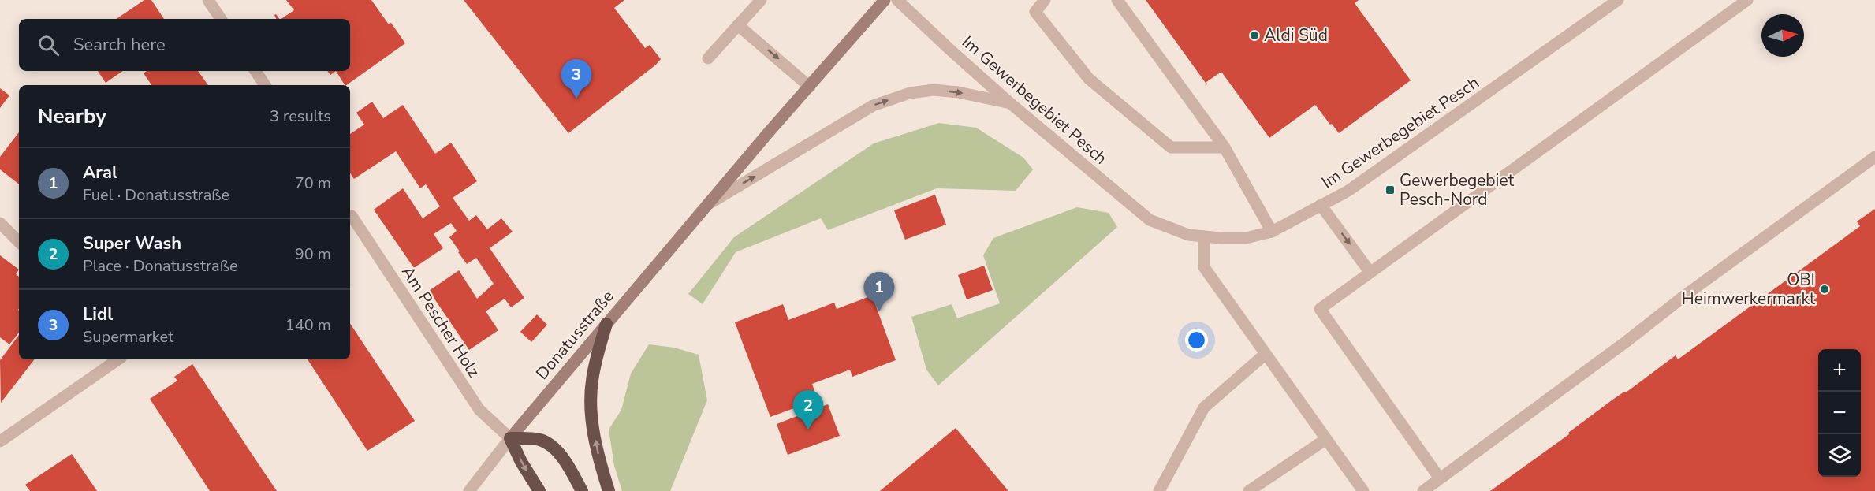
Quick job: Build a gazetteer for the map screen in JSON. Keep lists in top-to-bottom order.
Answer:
{
  "streets": {
    "main road": ["Donatusstraße"],
    "street": ["Im Gewerbegebiet Pesch", "Am Pescher Holz"]
  },
  "crossings": [
    ["Im Gewerbegebiet Pesch", "Donatusstraße"],
    ["Am Pescher Holz", "Donatusstraße"]
  ],
  "places": {
    "other": ["Aldi Süd", "OBI Heimwerkermarkt"],
    "transit": ["Gewerbegebiet Pesch-Nord"]
  },
  "north": "right",
  "page": {
    "search": "Search here",
    "pins": ["3", "1", "2"],
    "heading": ["Nearby", "3 results"],
    "list": [
      {
        "mark": "1",
        "name": "Aral",
        "note": "Fuel · Donatusstraße",
        "value": "70 m"
      },
      {
        "mark": "2",
        "name": "Super Wash",
        "note": "Place · Donatusstraße",
        "value": "90 m"
      },
      {
        "mark": "3",
        "name": "Lidl",
        "note": "Supermarket",
        "value": "140 m"
      }
    ],
    "map_buttons": ["+", "−"]
  }
}
